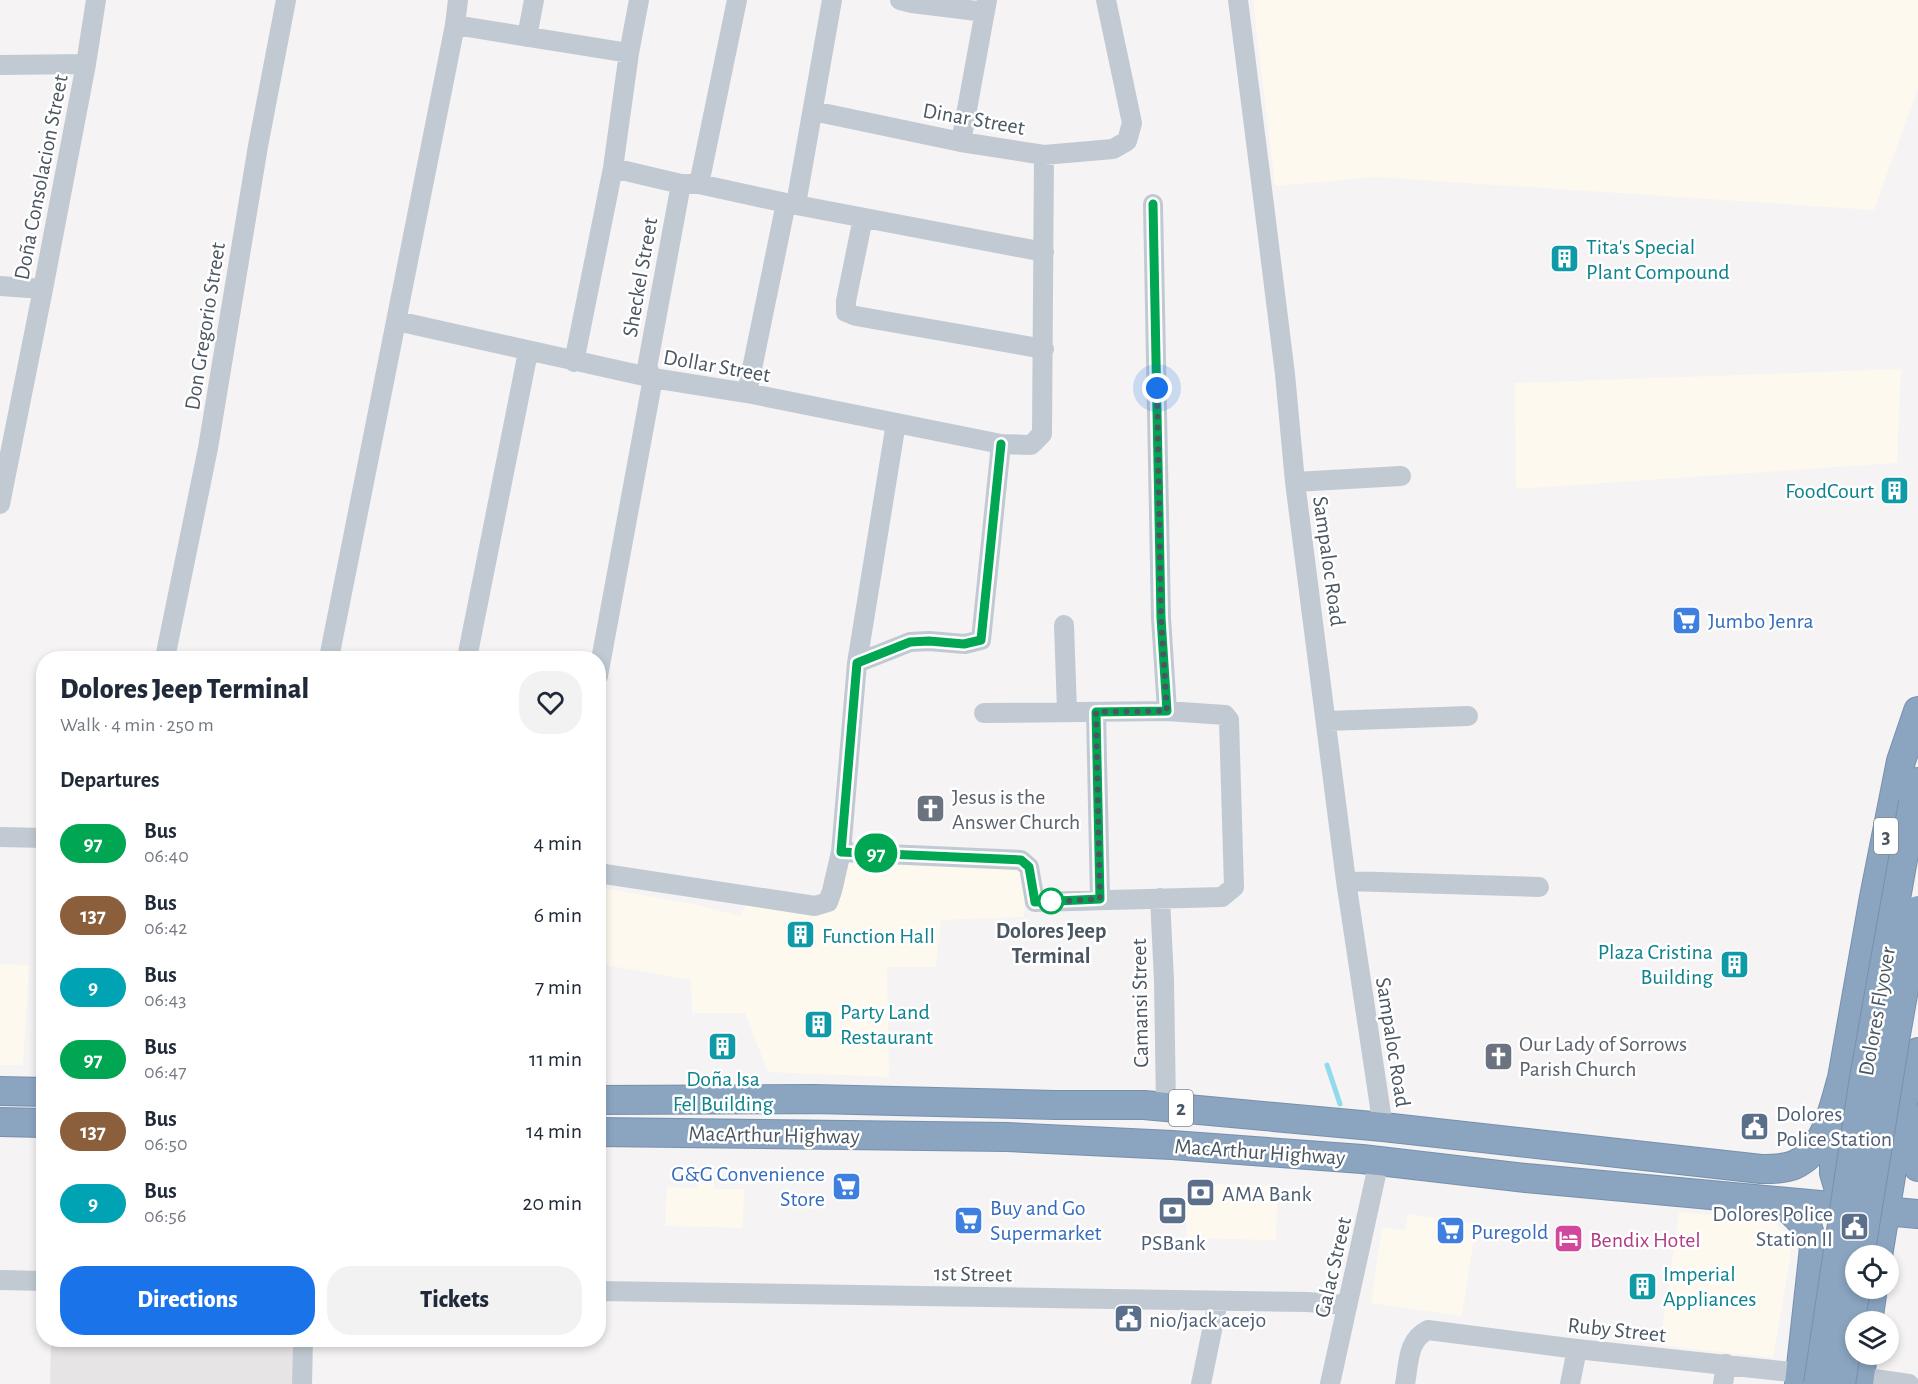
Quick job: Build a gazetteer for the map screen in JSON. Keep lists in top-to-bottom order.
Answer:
{
  "streets": {
    "highway": [
      "3",
      "Dolores Flyover",
      "2",
      "MacArthur Highway"
    ],
    "street": [
      "Dinar Street",
      "Doña Consolacion Street",
      "Sheckel Street",
      "Don Gregorio Street",
      "Dollar Street",
      "Sampaloc Road",
      "Camansi Street",
      "Galac Street",
      "1st Street",
      "Ruby Street"
    ]
  },
  "crossings": [
    ["Sheckel Street", "Dollar Street"],
    ["Sampaloc Road", "MacArthur Highway"],
    ["3", "MacArthur Highway"],
    ["Camansi Street", "MacArthur Highway"],
    ["Dolores Flyover", "Ruby Street"],
    ["MacArthur Highway", "Galac Street"],
    ["Galac Street", "1st Street"]
  ],
  "places": {
    "building": [
      "Tita's Special Plant Compound",
      "FoodCourt",
      "Function Hall",
      "Plaza Cristina Building",
      "Party Land Restaurant",
      "Doña Isa Fel Building",
      "Imperial Appliances"
    ],
    "supermarket": [
      "Jumbo Jenra",
      "G&G Convenience Store",
      "Buy and Go Supermarket",
      "Puregold"
    ],
    "church": ["Jesus is the Answer Church", "Our Lady of Sorrows Parish Church"],
    "other": ["Dolores Jeep Terminal"],
    "public building": ["Dolores Police Station", "Dolores Police Station II", "nio/jack acejo"],
    "bank": ["AMA Bank", "PSBank"],
    "hotel": ["Bendix Hotel"]
  },
  "lines": ["bus line 97"],
  "page": {
    "on_map": "97",
    "heading": [
      ["Dolores Jeep Terminal", "Walk · 4 min · 250 m"],
      "Departures"
    ],
    "list": [
      {
        "mark": "97",
        "name": "Bus",
        "note": "06:40",
        "value": "4 min"
      },
      {
        "mark": "137",
        "name": "Bus",
        "note": "06:42",
        "value": "6 min"
      },
      {
        "mark": "9",
        "name": "Bus",
        "note": "06:43",
        "value": "7 min"
      },
      {
        "mark": "97",
        "name": "Bus",
        "note": "06:47",
        "value": "11 min"
      },
      {
        "mark": "137",
        "name": "Bus",
        "note": "06:50",
        "value": "14 min"
      },
      {
        "mark": "9",
        "name": "Bus",
        "note": "06:56",
        "value": "20 min"
      }
    ],
    "buttons": ["Directions", "Tickets"]
  }
}
